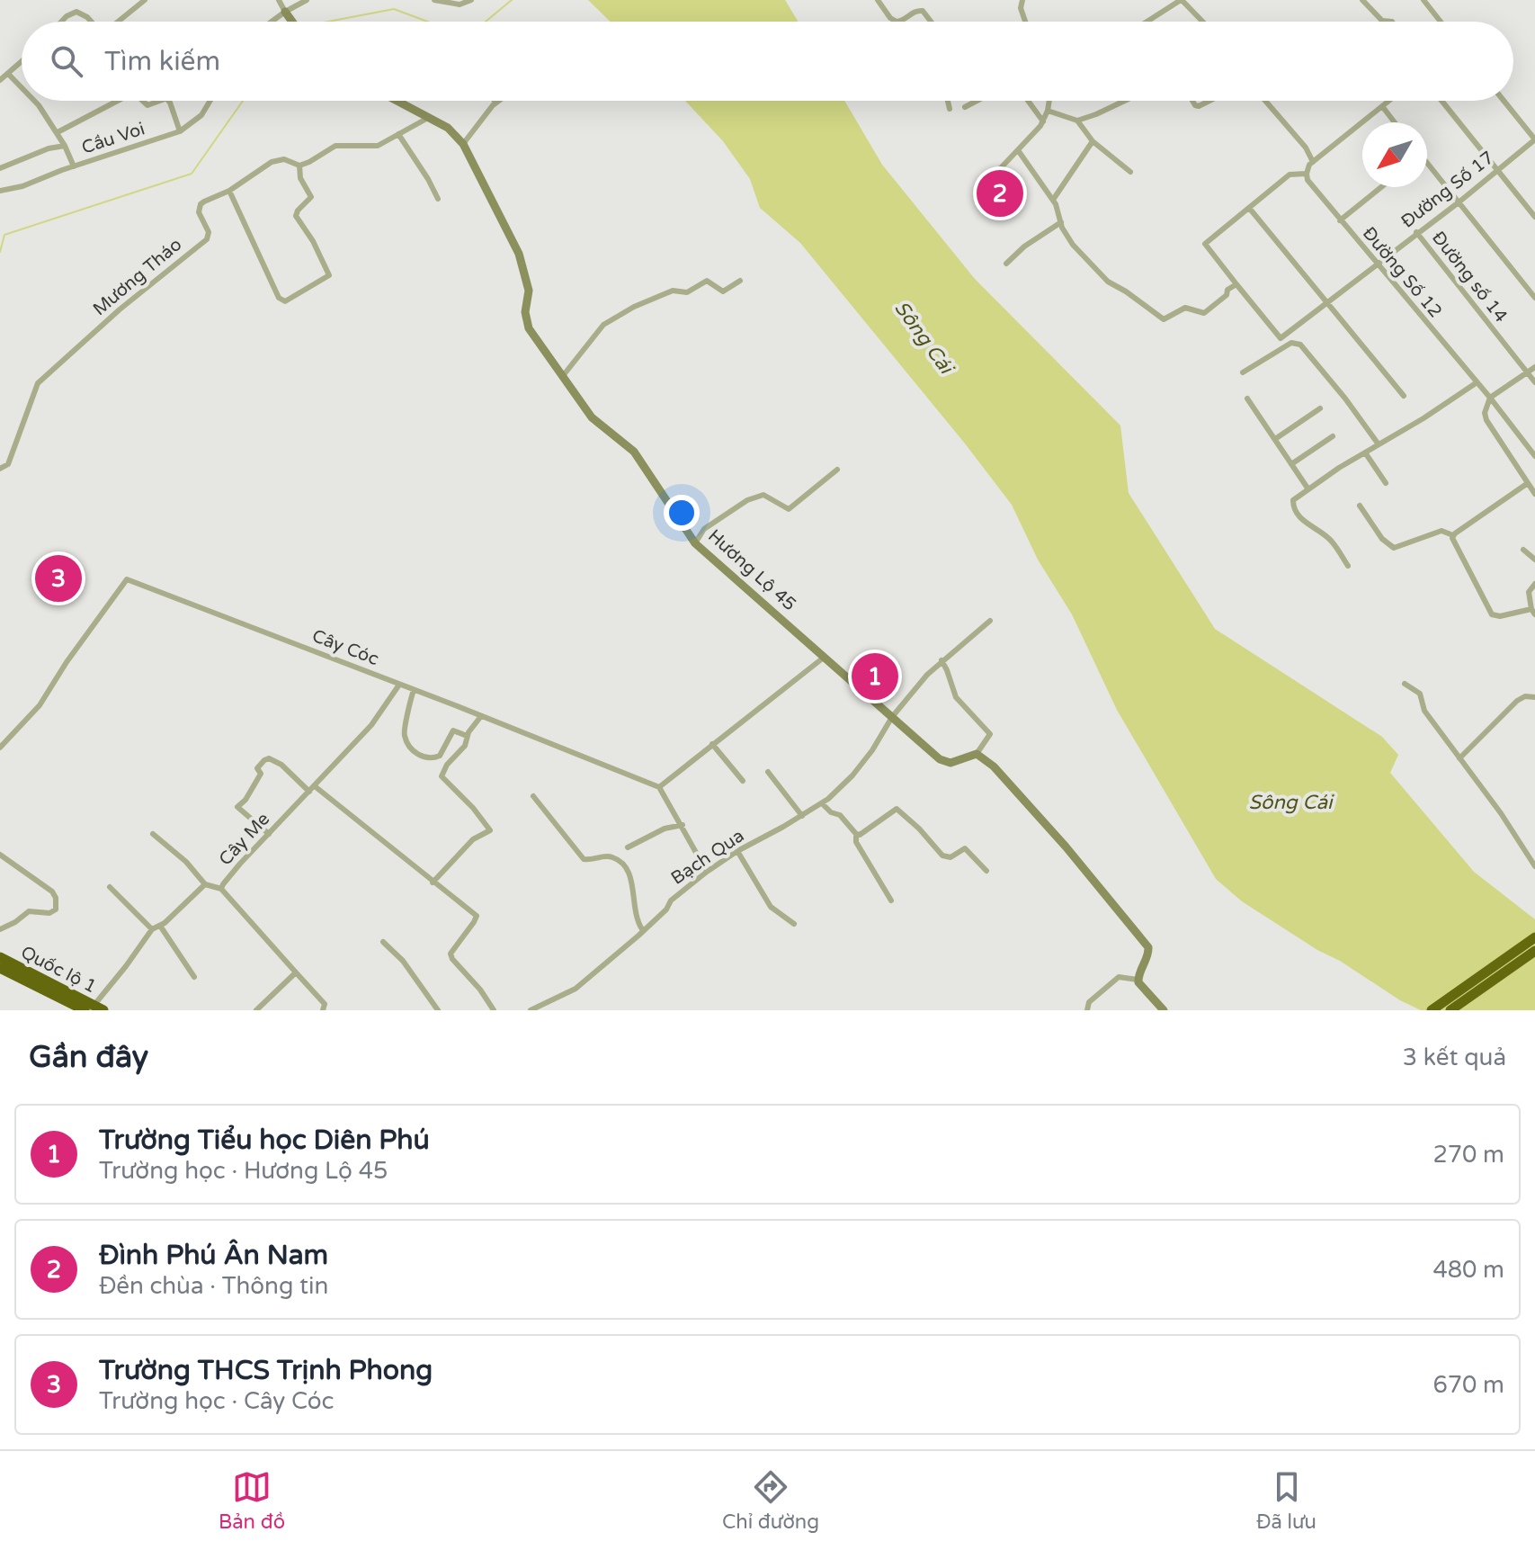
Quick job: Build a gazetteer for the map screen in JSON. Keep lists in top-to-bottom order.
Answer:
{
  "streets": {
    "highway": ["Quốc lộ 1"],
    "street": [
      "Cầu Voi",
      "Đường Số 17",
      "Đường Số 12",
      "Mương Tháo",
      "Đường số 14",
      "Hương Lộ 45",
      "Cây Cóc",
      "Cây Me",
      "Bạch Qua"
    ]
  },
  "crossings": [
    ["Đường Số 17", "Đường Số 12"],
    ["Đường Số 17", "Đường số 14"],
    ["Mương Tháo", "Hương Lộ 45"],
    ["Hương Lộ 45", "Bạch Qua"],
    ["Cây Cóc", "Cây Me"]
  ],
  "water": ["Sông Cái"],
  "north": "bottom left",
  "page": {
    "search": "Tìm kiếm",
    "pins": ["2", "3", "1"],
    "heading": ["Gần đây", "3 kết quả"],
    "list": [
      {
        "mark": "1",
        "name": "Trường Tiểu học Diên Phú",
        "note": "Trường học · Hương Lộ 45",
        "value": "270 m"
      },
      {
        "mark": "2",
        "name": "Đình Phú Ân Nam",
        "note": "Đền chùa · Thông tin",
        "value": "480 m"
      },
      {
        "mark": "3",
        "name": "Trường THCS Trịnh Phong",
        "note": "Trường học · Cây Cóc",
        "value": "670 m"
      }
    ],
    "nav": ["Bản đồ", "Chỉ đường", "Đã lưu"]
  }
}
